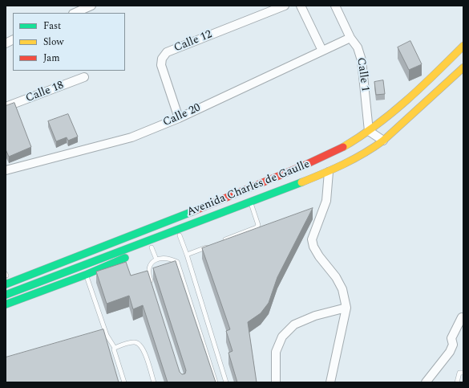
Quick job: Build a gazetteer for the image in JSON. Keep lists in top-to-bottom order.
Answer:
{
  "streets": {
    "main road": ["Avenida Charles de Gaulle"],
    "street": [
      "Calle 12",
      "Calle 1",
      "Calle 18",
      "Calle 20"
    ]
  },
  "crossings": [
    ["Calle 12", "Calle 20"],
    ["Calle 1", "Calle 20"],
    ["Calle 1", "Avenida Charles de Gaulle"]
  ],
  "legend": ["Fast", "Slow", "Jam"]
}
